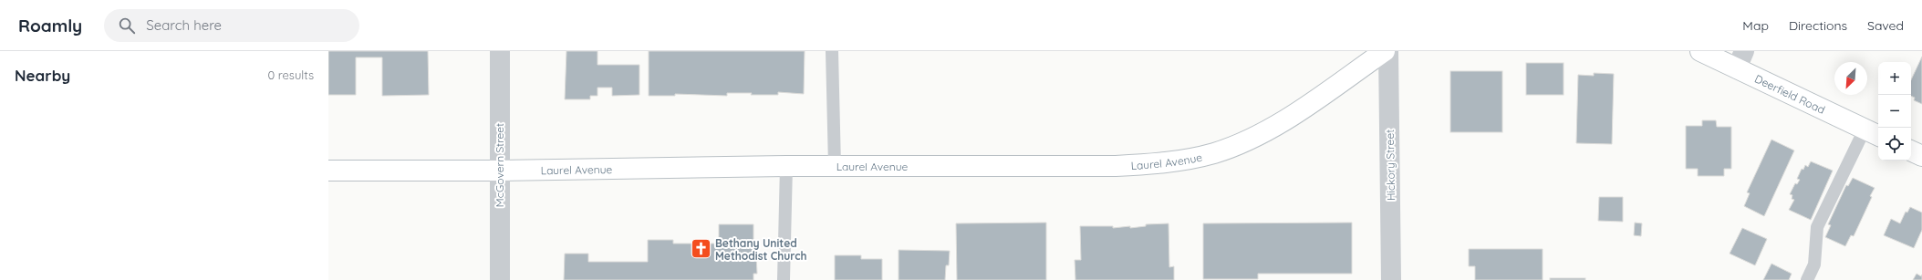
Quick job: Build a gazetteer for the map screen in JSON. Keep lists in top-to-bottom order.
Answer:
{
  "streets": {
    "street": [
      "Deerfield Road",
      "Laurel Avenue",
      "McGovern Street",
      "Hickory Street"
    ]
  },
  "crossings": [
    ["Laurel Avenue", "McGovern Street"]
  ],
  "places": {
    "church": ["Bethany United Methodist Church"]
  },
  "north": "bottom left",
  "page": {
    "header": "Roamly",
    "search": "Search here",
    "nav": ["Map", "Directions", "Saved"],
    "heading": ["Nearby", "0 results"],
    "map_buttons": ["+", "−"]
  }
}
